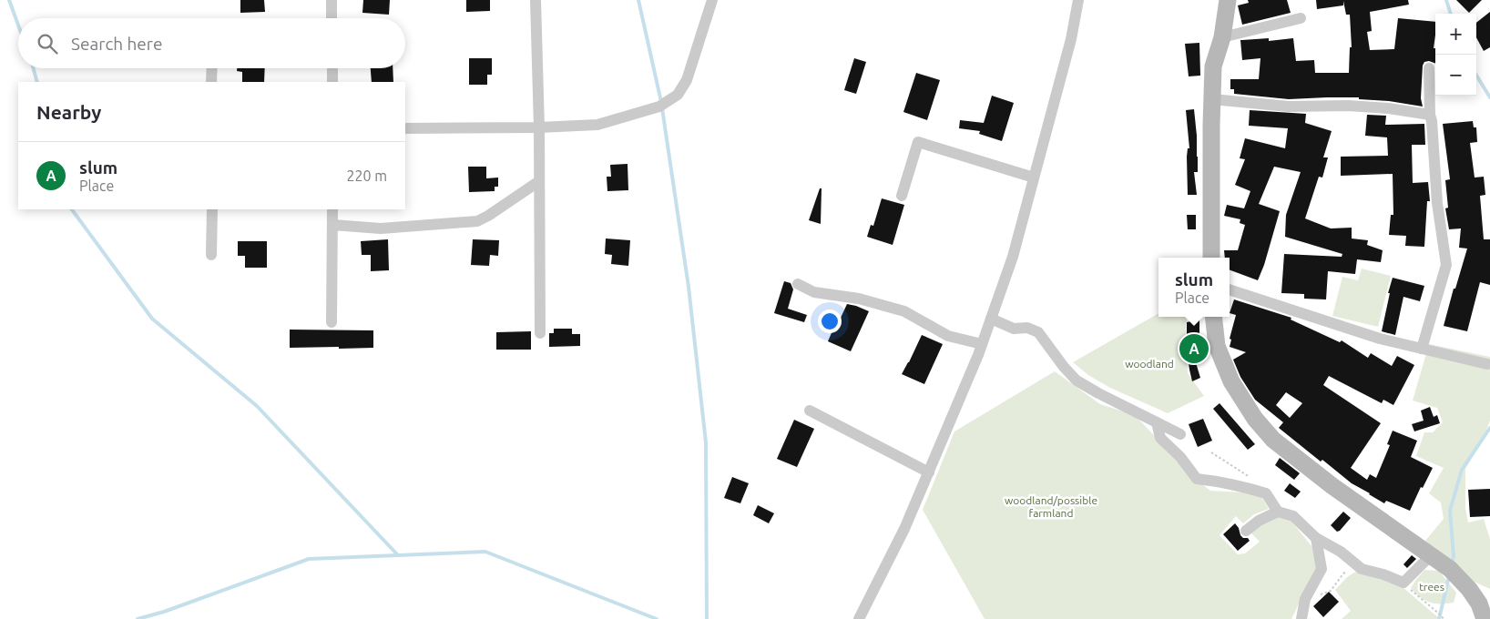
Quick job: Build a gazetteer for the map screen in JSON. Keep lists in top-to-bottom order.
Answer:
{
  "parks": ["woodland", "woodland/possible farmland", "trees"],
  "page": {
    "map_buttons": ["+", "−"],
    "search": "Search here",
    "heading": "Nearby",
    "list": [
      {
        "mark": "A",
        "name": "slum",
        "note": "Place",
        "value": "220 m"
      }
    ],
    "popup": ["slum", "Place"],
    "pins": "A"
  }
}
